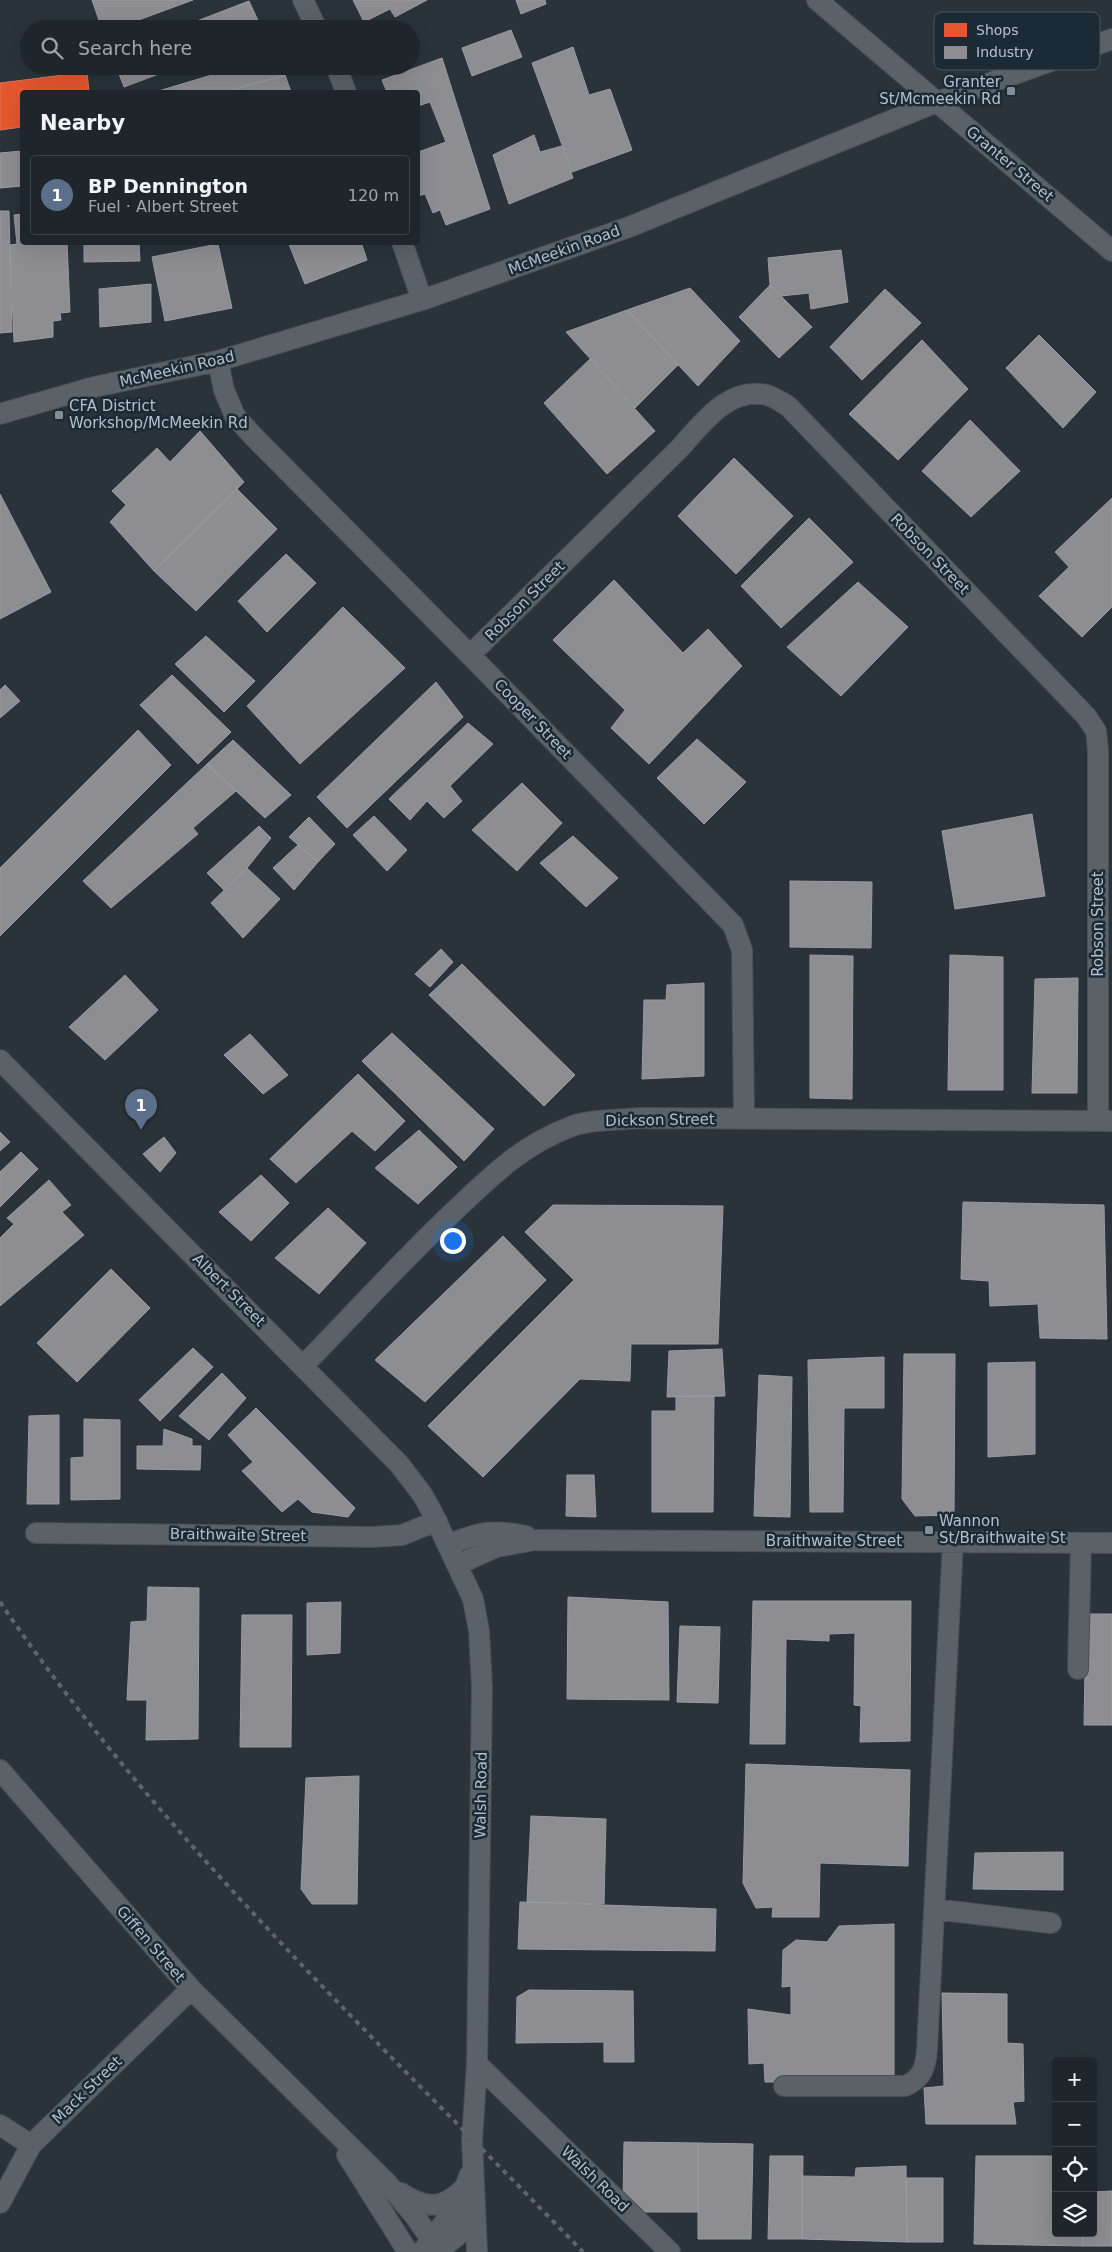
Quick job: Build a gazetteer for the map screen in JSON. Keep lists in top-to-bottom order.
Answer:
{
  "streets": {
    "street": [
      "Granter Street",
      "McMeekin Road",
      "Robson Street",
      "Cooper Street",
      "Dickson Street",
      "Albert Street",
      "Braithwaite Street",
      "Walsh Road",
      "Giffen Street",
      "Mack Street"
    ]
  },
  "crossings": [
    ["Granter Street", "McMeekin Road"],
    ["McMeekin Road", "Cooper Street"],
    ["Robson Street", "Cooper Street"],
    ["Robson Street", "Dickson Street"],
    ["Cooper Street", "Dickson Street"],
    ["Dickson Street", "Albert Street"],
    ["Albert Street", "Braithwaite Street"],
    ["Albert Street", "Walsh Road"],
    ["Braithwaite Street", "Walsh Road"],
    ["Walsh Road", "Giffen Street"],
    ["Giffen Street", "Mack Street"]
  ],
  "places": {
    "transit": ["Granter St/Mcmeekin Rd", "CFA District Workshop/McMeekin Rd", "Wannon St/Braithwaite St"]
  },
  "legend": ["Shops", "Industry"],
  "page": {
    "search": "Search here",
    "heading": "Nearby",
    "list": [
      {
        "mark": "1",
        "name": "BP Dennington",
        "note": "Fuel · Albert Street",
        "value": "120 m"
      }
    ],
    "pins": "1",
    "map_buttons": ["+", "−"]
  }
}
